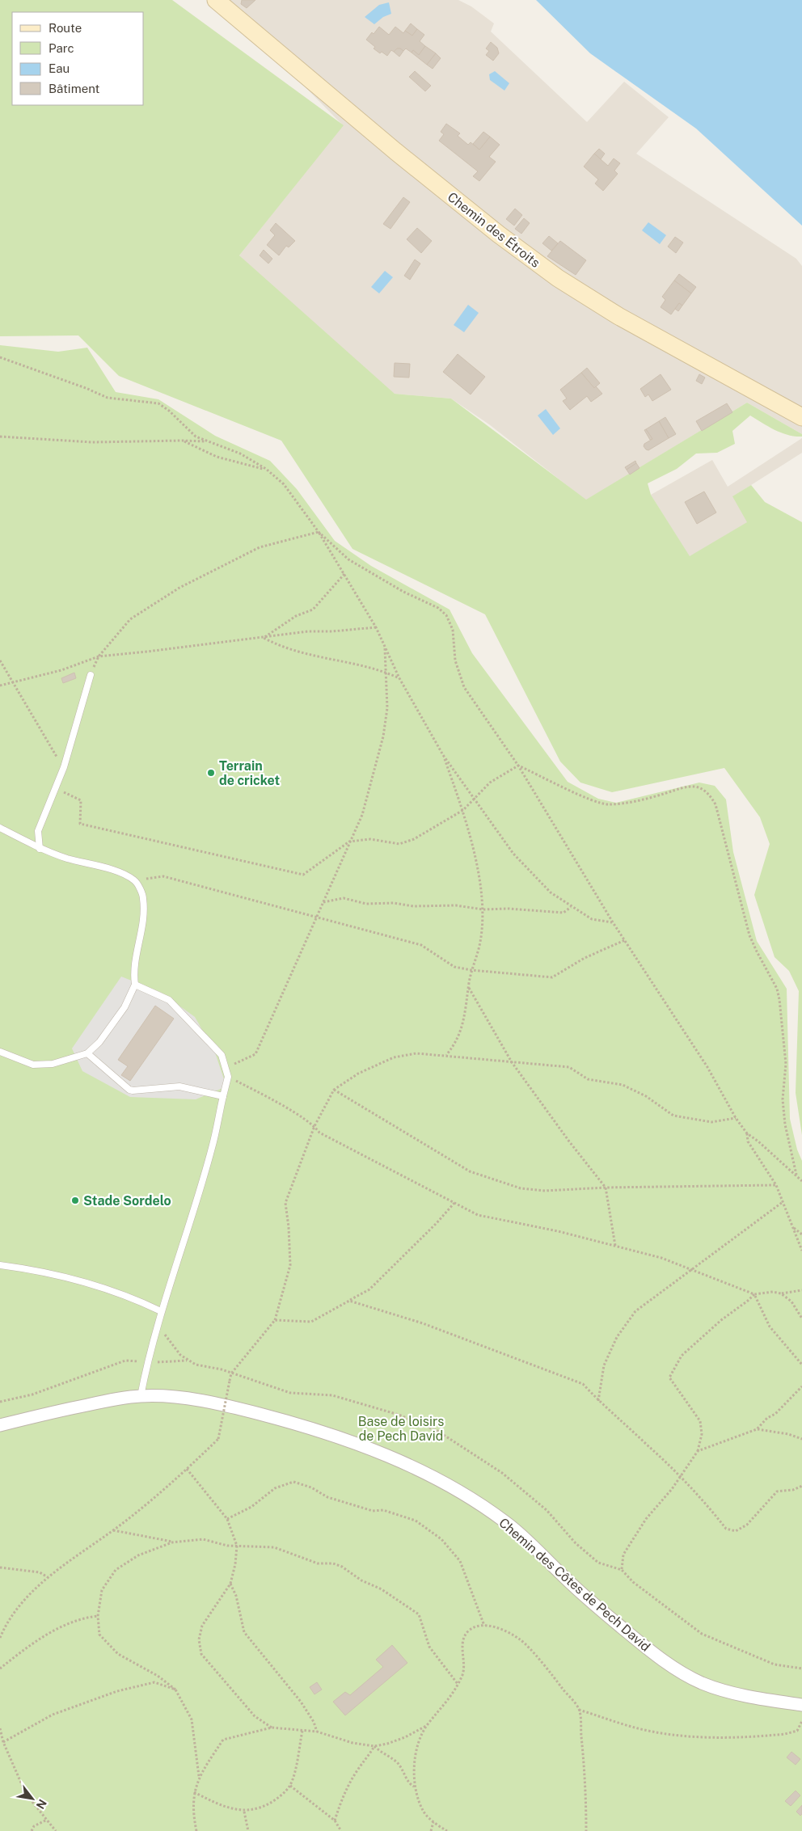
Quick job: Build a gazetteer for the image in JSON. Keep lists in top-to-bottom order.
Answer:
{
  "streets": {
    "main road": ["Chemin des Étroits"],
    "street": ["Chemin des Côtes de Pech David"]
  },
  "parks": ["Base de loisirs de Pech David"],
  "places": ["Terrain de cricket", "Stade Sordelo"],
  "legend": [
    "Route",
    "Parc",
    "Eau",
    "Bâtiment"
  ],
  "north": "bottom right"
}
